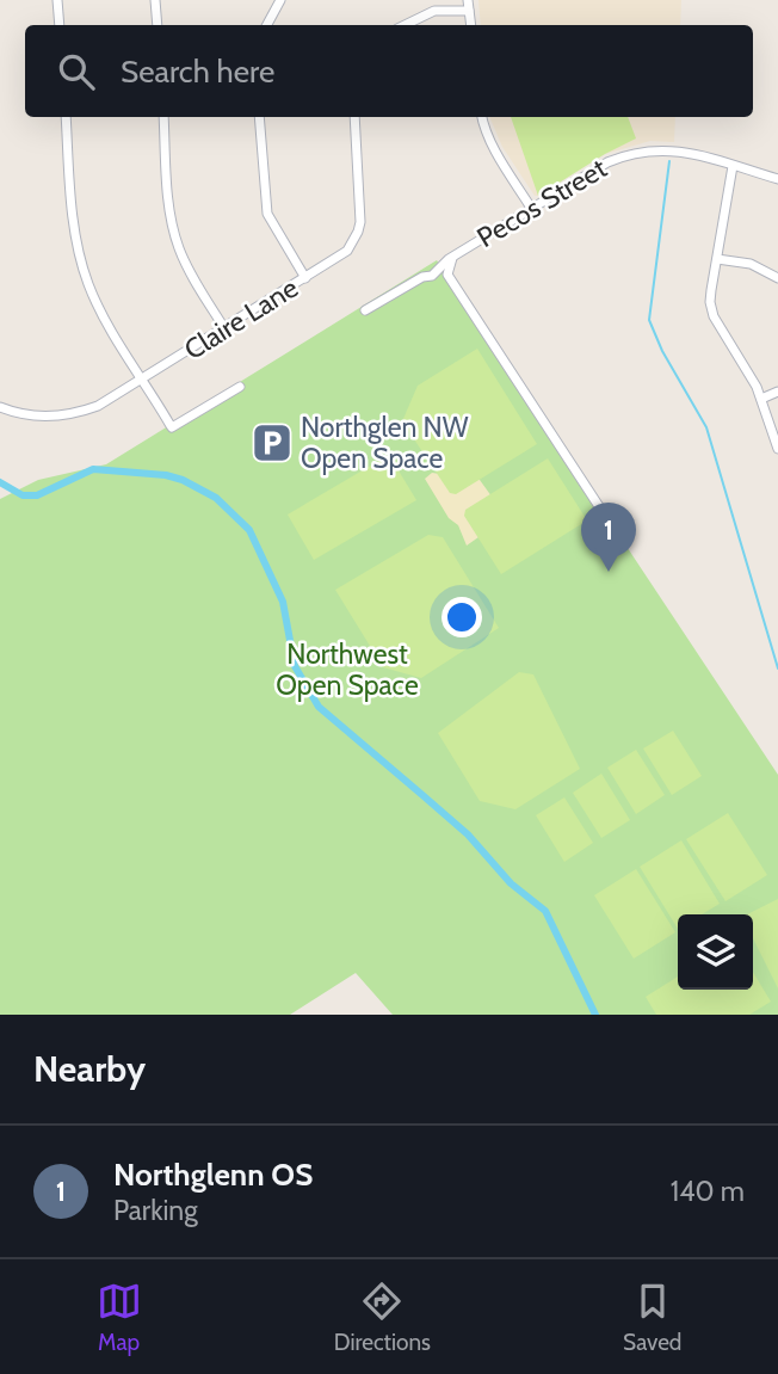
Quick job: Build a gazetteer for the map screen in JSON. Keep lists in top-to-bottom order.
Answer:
{
  "streets": {
    "street": ["Pecos Street", "Claire Lane"]
  },
  "parks": ["Northwest Open Space"],
  "places": {
    "parking": ["Northglen NW Open Space"]
  },
  "page": {
    "search": "Search here",
    "pins": "1",
    "heading": "Nearby",
    "list": [
      {
        "mark": "1",
        "name": "Northglenn OS",
        "note": "Parking",
        "value": "140 m"
      }
    ],
    "nav": ["Map", "Directions", "Saved"]
  }
}
